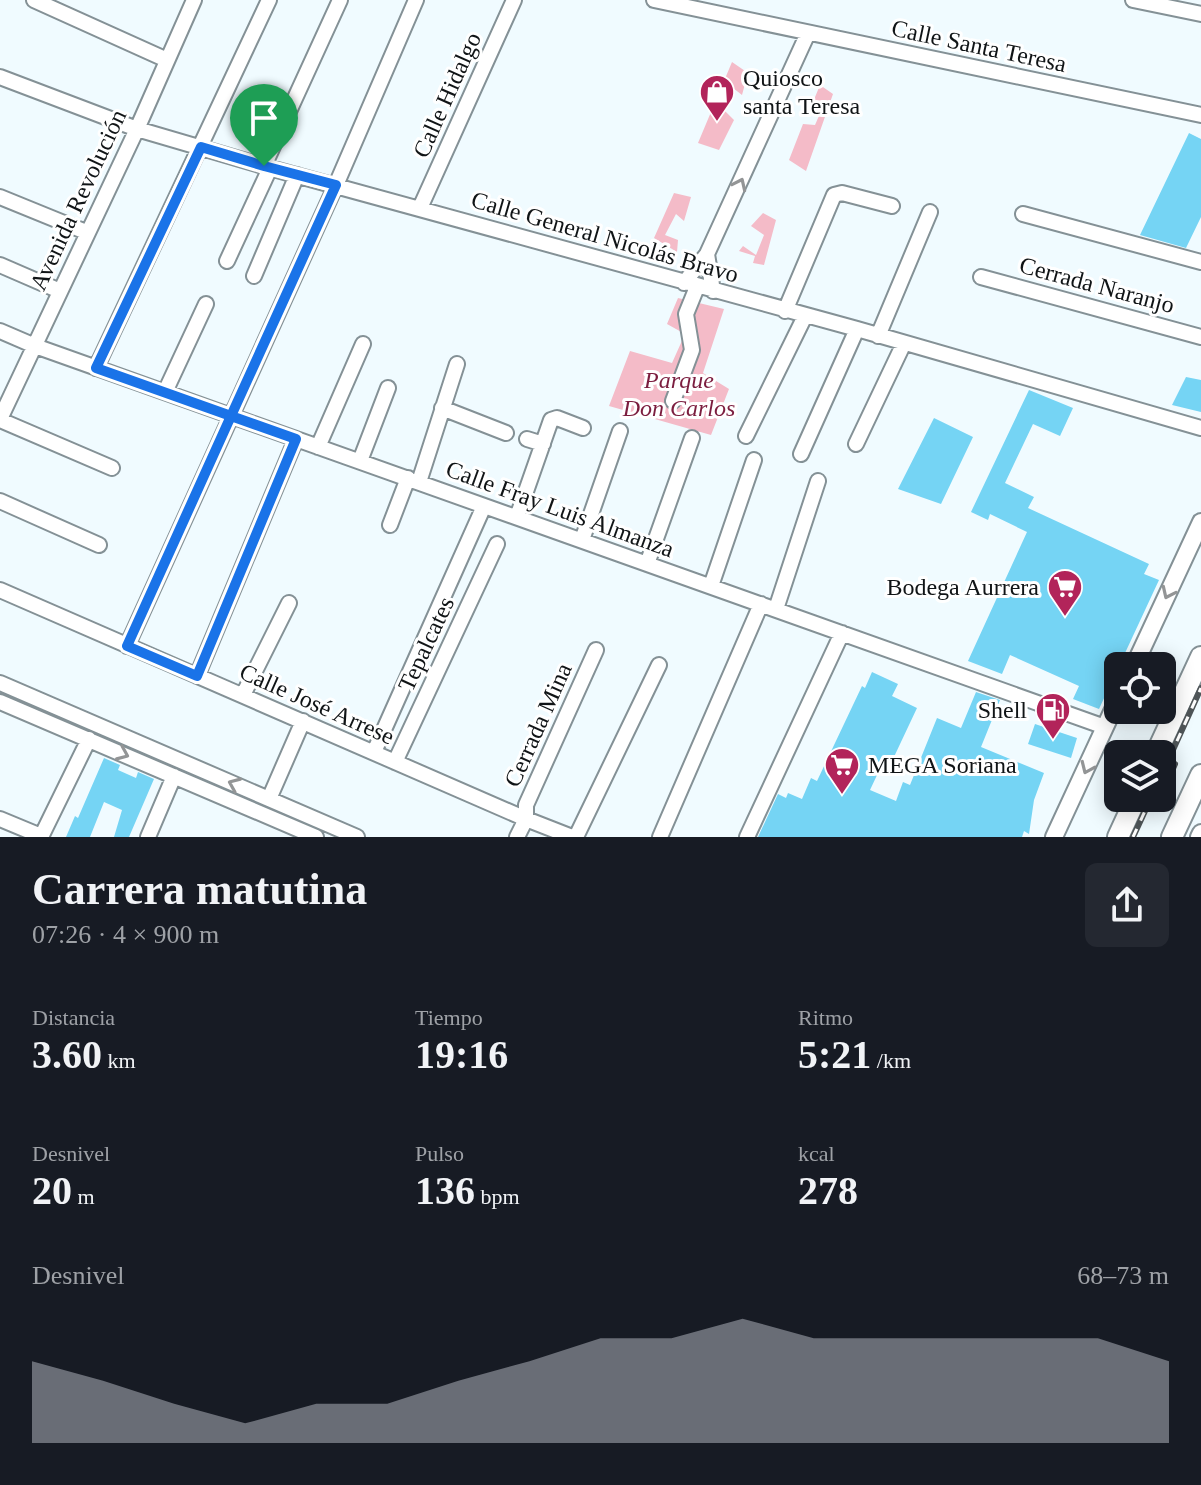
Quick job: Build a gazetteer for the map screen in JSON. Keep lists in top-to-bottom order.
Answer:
{
  "streets": {
    "street": [
      "Calle Santa Teresa",
      "Calle Hidalgo",
      "Avenida Revolución",
      "Calle General Nicolás Bravo",
      "Cerrada Naranjo",
      "Calle Fray Luis Almanza",
      "Tepalcates",
      "Calle José Arrese",
      "Cerrada Mina"
    ]
  },
  "crossings": [
    ["Calle Hidalgo", "Calle General Nicolás Bravo"],
    ["Avenida Revolución", "Calle General Nicolás Bravo"],
    ["Avenida Revolución", "Calle Fray Luis Almanza"],
    ["Tepalcates", "Calle José Arrese"],
    ["Calle José Arrese", "Cerrada Mina"]
  ],
  "parks": ["Parque Don Carlos"],
  "places": {
    "shop": ["Quiosco santa Teresa"],
    "supermarket": ["Bodega Aurrera", "MEGA Soriana"],
    "fuel station": ["Shell"]
  },
  "page": {
    "heading": ["Carrera matutina", "07:26 · 4 × 900 m"],
    "stats": [
      ["Distancia", "3.60 km"],
      ["Tiempo", "19:16"],
      ["Ritmo", "5:21 /km"],
      ["Desnivel", "20 m"],
      ["Pulso", "136 bpm"],
      ["kcal", "278"]
    ],
    "chart": ["Desnivel", "68–73 m"]
  }
}
